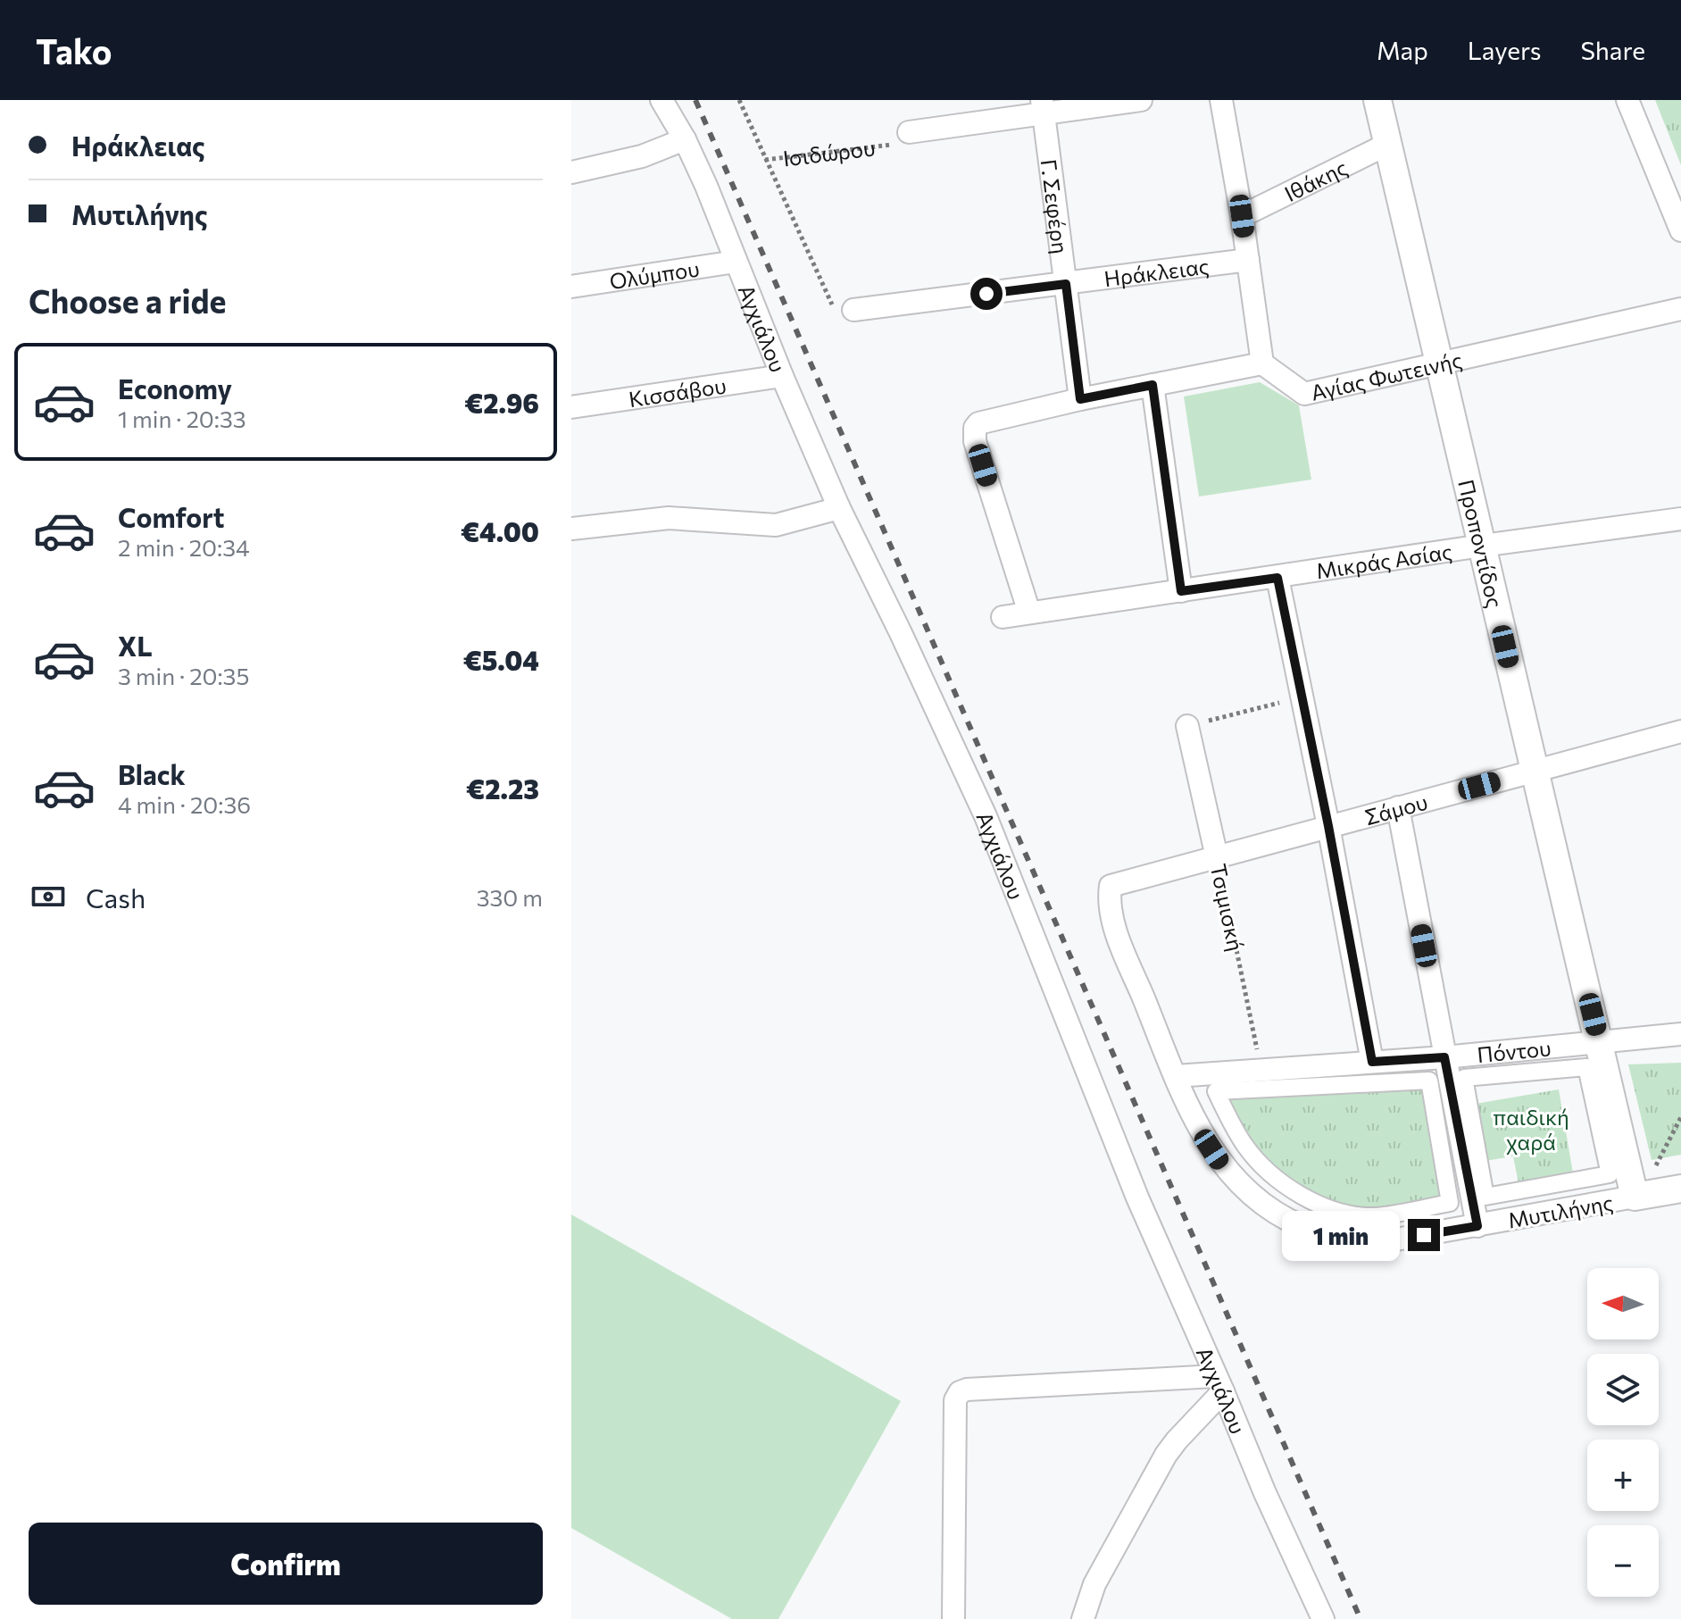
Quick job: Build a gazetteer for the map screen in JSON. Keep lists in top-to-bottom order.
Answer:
{
  "streets": {
    "street": [
      "Ιθάκης",
      "Γ. Σεφέρη",
      "Ηράκλειας",
      "Ολύμπου",
      "Αγχιάλου",
      "Αγίας Φωτεινής",
      "Κισσάβου",
      "Προποντίδος",
      "Μικράς Ασίας",
      "Σάμου",
      "Τσιμισκή",
      "Πόντου",
      "Μυτιλήνης"
    ],
    "path": ["Ισιδώρου"]
  },
  "crossings": [
    ["Ιθάκης", "Προποντίδος"],
    ["Γ. Σεφέρη", "Ηράκλειας"],
    ["Ολύμπου", "Αγχιάλου"],
    ["Αγχιάλου", "Κισσάβου"],
    ["Αγίας Φωτεινής", "Προποντίδος"],
    ["Προποντίδος", "Μικράς Ασίας"],
    ["Προποντίδος", "Σάμου"],
    ["Προποντίδος", "Πόντου"],
    ["Προποντίδος", "Μυτιλήνης"],
    ["Σάμου", "Τσιμισκή"],
    ["Σάμου", "Μυτιλήνης"],
    ["Τσιμισκή", "Πόντου"],
    ["Πόντου", "Μυτιλήνης"]
  ],
  "parks": ["παιδική χαρά"],
  "north": "left",
  "page": {
    "header": "Tako",
    "nav": ["Map", "Layers", "Share"],
    "banner": ["Ηράκλειας", "Μυτιλήνης"],
    "heading": "Choose a ride",
    "list": [
      {
        "name": "Economy",
        "note": "1 min · 20:33",
        "value": "€2.96"
      },
      {
        "name": "Comfort",
        "note": "2 min · 20:34",
        "value": "€4.00"
      },
      {
        "name": "XL",
        "note": "3 min · 20:35",
        "value": "€5.04"
      },
      {
        "name": "Black",
        "note": "4 min · 20:36",
        "value": "€2.23"
      }
    ],
    "pay": ["Cash", "330 m"],
    "bubble": "1 min",
    "map_buttons": ["+", "−"],
    "buttons": "Confirm"
  }
}
